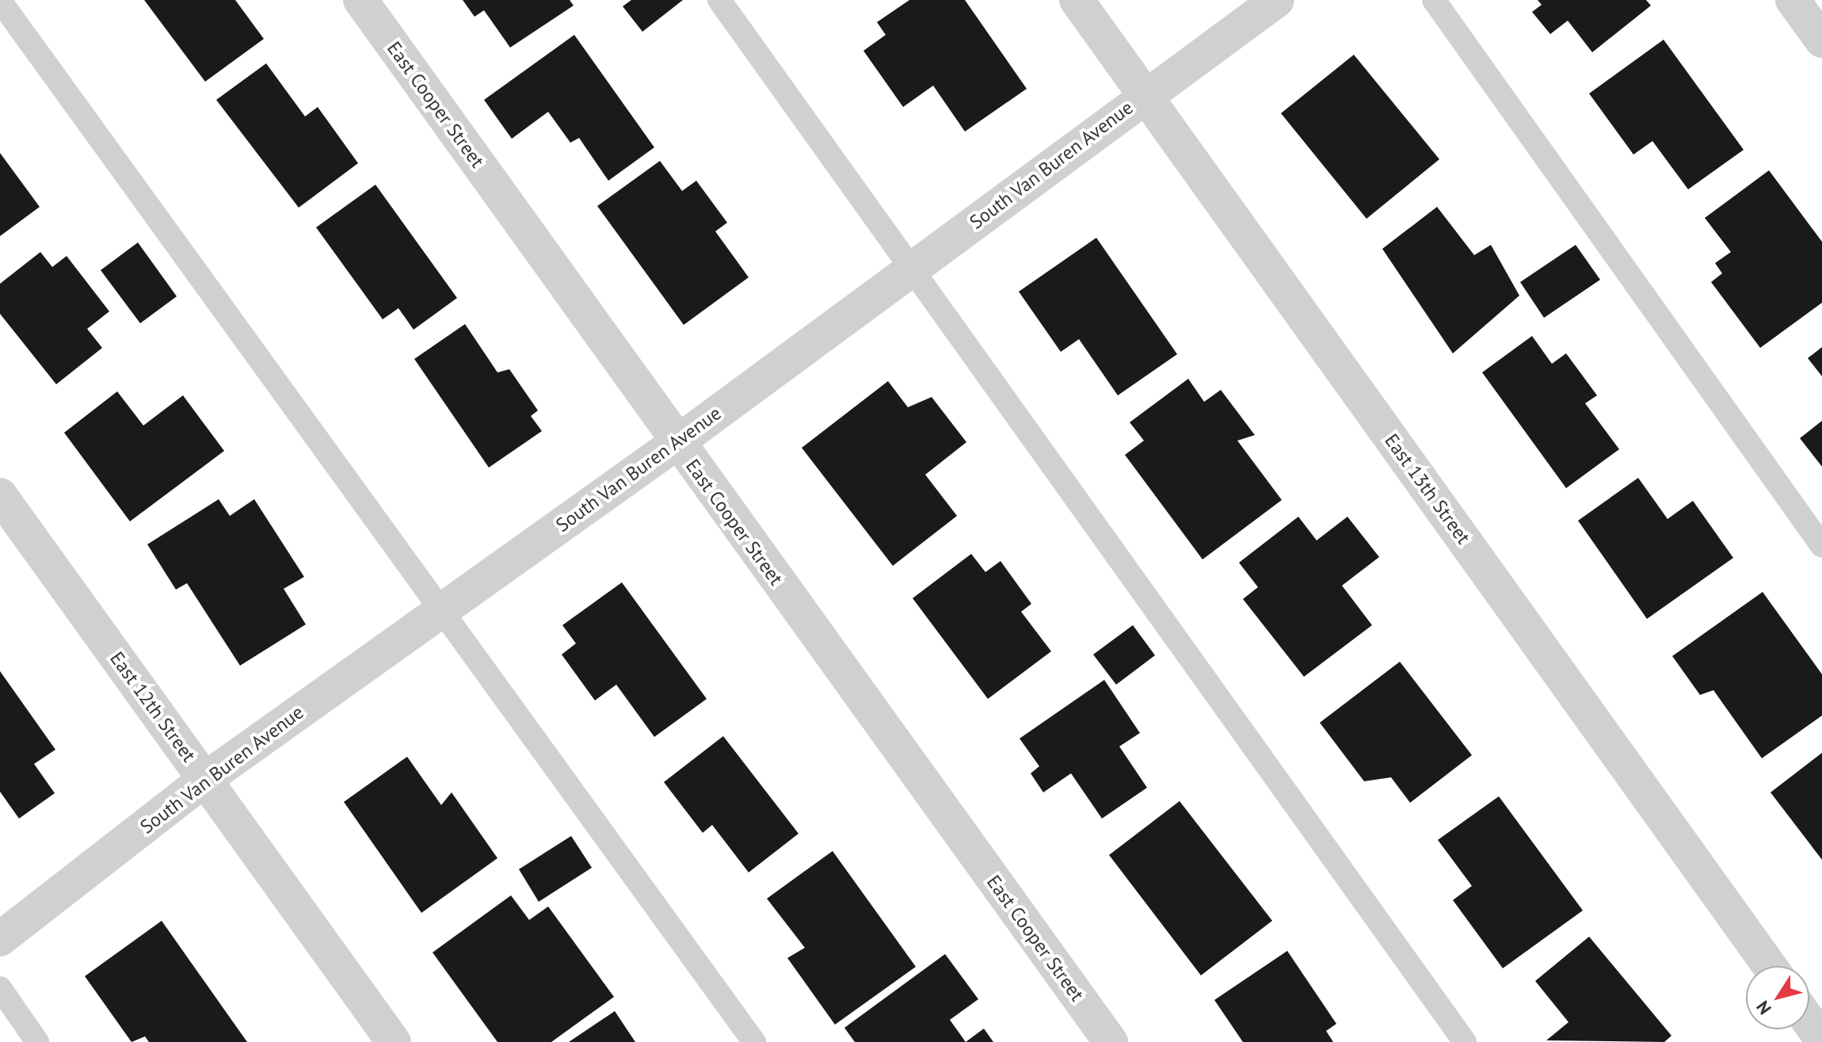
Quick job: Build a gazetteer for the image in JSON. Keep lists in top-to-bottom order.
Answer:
{
  "streets": {
    "street": [
      "East Cooper Street",
      "South Van Buren Avenue",
      "East 13th Street",
      "East 12th Street"
    ]
  },
  "crossings": [
    ["East Cooper Street", "South Van Buren Avenue"],
    ["South Van Buren Avenue", "East 13th Street"],
    ["South Van Buren Avenue", "East 12th Street"]
  ],
  "north": "bottom left"
}
